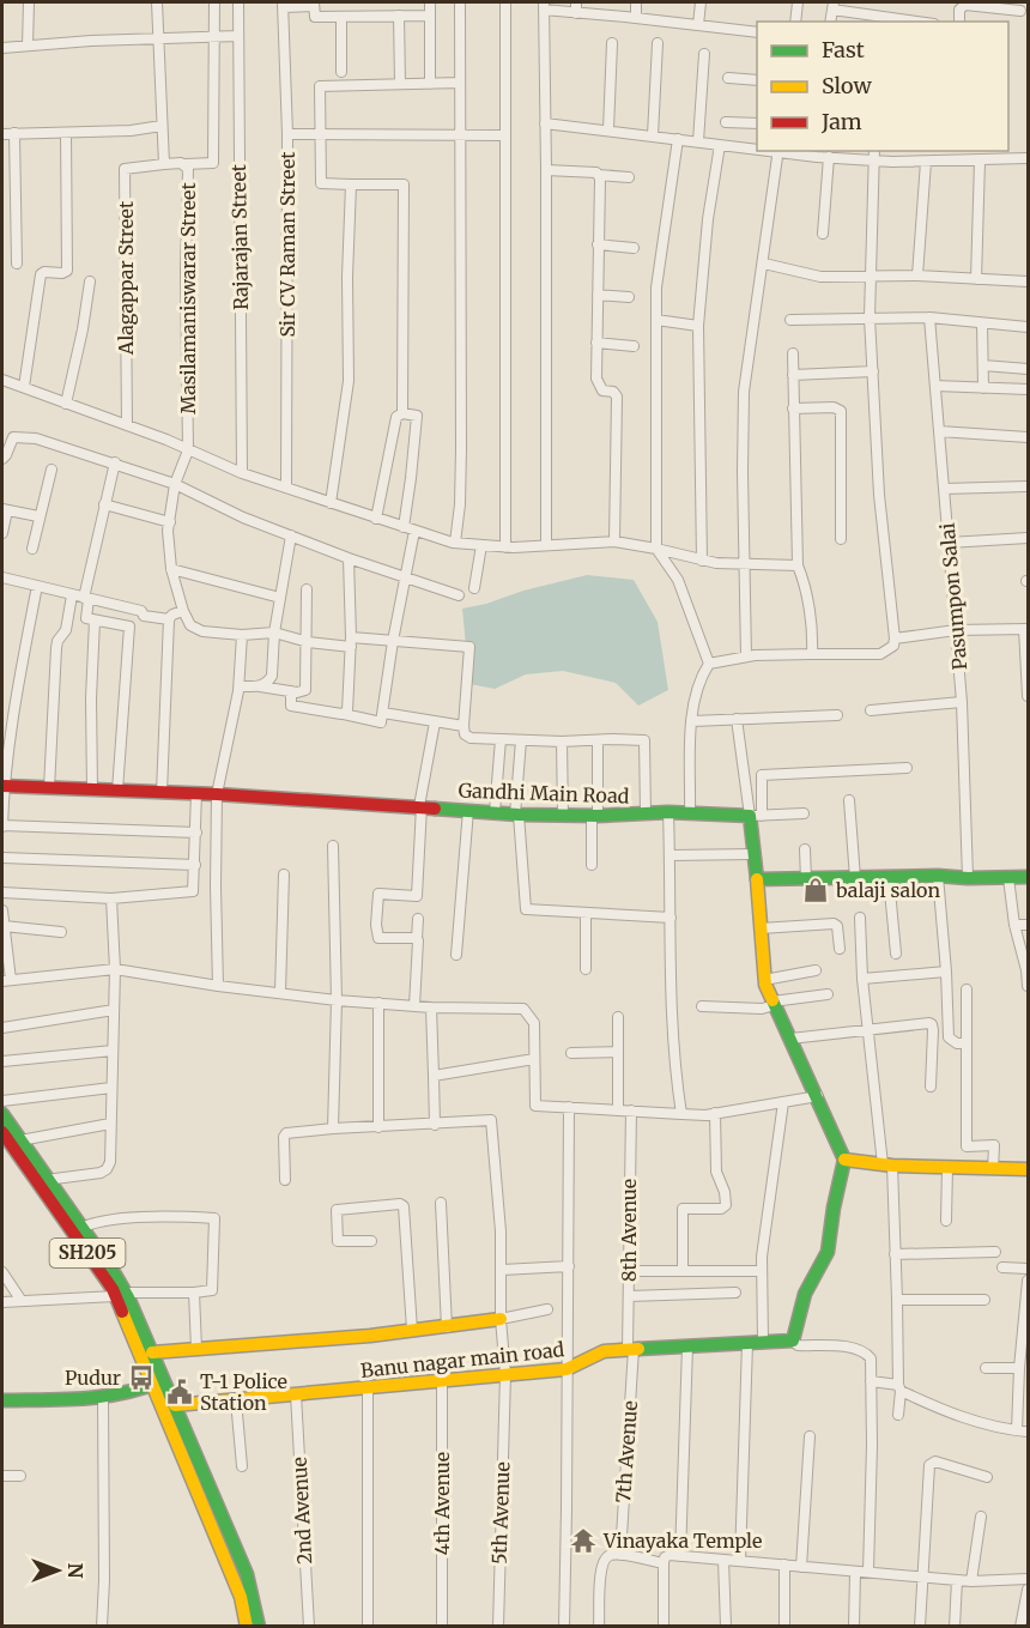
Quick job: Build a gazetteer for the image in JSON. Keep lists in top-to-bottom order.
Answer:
{
  "streets": {
    "street": [
      "Rajarajan Street",
      "Sir CV Raman Street",
      "Alagappar Street",
      "Masilamaniswarar Street",
      "Pasumpon Salai",
      "Gandhi Main Road",
      "8th Avenue",
      "SH205",
      "Banu nagar main road",
      "7th Avenue",
      "4th Avenue",
      "2nd Avenue",
      "5th Avenue"
    ]
  },
  "crossings": [
    ["Alagappar Street", "Masilamaniswarar Street"],
    ["8th Avenue", "Banu nagar main road"],
    ["8th Avenue", "7th Avenue"],
    ["Banu nagar main road", "7th Avenue"],
    ["Banu nagar main road", "4th Avenue"],
    ["Banu nagar main road", "2nd Avenue"],
    ["Banu nagar main road", "5th Avenue"]
  ],
  "places": {
    "shop": ["balaji salon"],
    "bus stop": ["Pudur"],
    "public building": ["T-1 Police Station"],
    "temple": ["Vinayaka Temple"]
  },
  "legend": ["Fast", "Slow", "Jam"],
  "north": "right"
}
